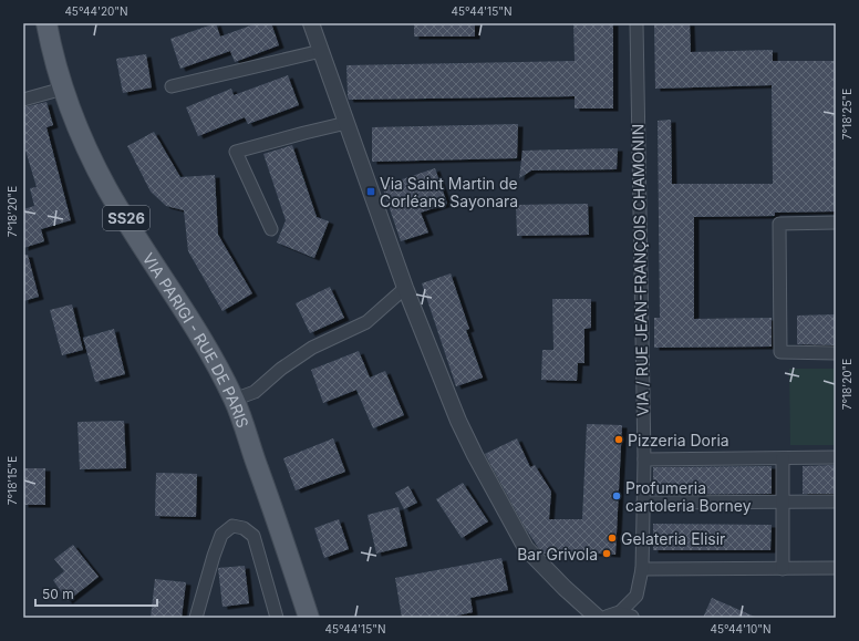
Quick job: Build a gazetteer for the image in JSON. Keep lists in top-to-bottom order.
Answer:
{
  "streets": {
    "main road": ["SS26", "VIA PARIGI - RUE DE PARIS"],
    "street": ["VIA / RUE JEAN-FRANÇOIS CHAMONIN"]
  },
  "places": {
    "transit": ["Via Saint Martin de Corléans Sayonara"],
    "other": [
      "Pizzeria Doria",
      "Profumeria cartoleria Borney",
      "Gelateria Elisir",
      "Bar Grivola"
    ]
  },
  "scale_bar": "50 m",
  "coordinates": [
    "45°44'20\"N",
    "45°44'15\"N",
    "7°18'25\"E",
    "7°18'20\"E",
    "7°18'15\"E",
    "45°44'10\"N"
  ]
}
